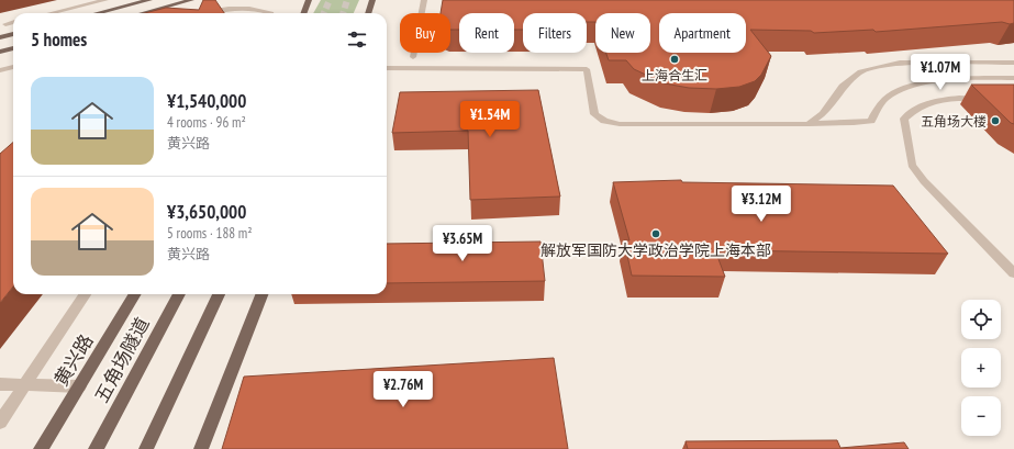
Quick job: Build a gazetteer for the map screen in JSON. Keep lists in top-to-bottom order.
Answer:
{
  "streets": {
    "main road": ["黄兴路", "五角场隧道"]
  },
  "places": ["上海合生汇", "五角场大楼", "解放军国防大学政治学院上海本部"],
  "page": {
    "chip": [
      "Buy",
      "Rent",
      "Filters",
      "New",
      "Apartment"
    ],
    "heading": "5 homes",
    "price": [
      "¥1.07M",
      "¥1.54M",
      "¥3.12M",
      "¥3.65M",
      "¥2.76M"
    ],
    "list": [
      {
        "name": "¥1,540,000",
        "note": "4 rooms · 96 m² · 黄兴路"
      },
      {
        "name": "¥3,650,000",
        "note": "5 rooms · 188 m² · 黄兴路"
      }
    ],
    "map_buttons": ["+", "−"]
  }
}
